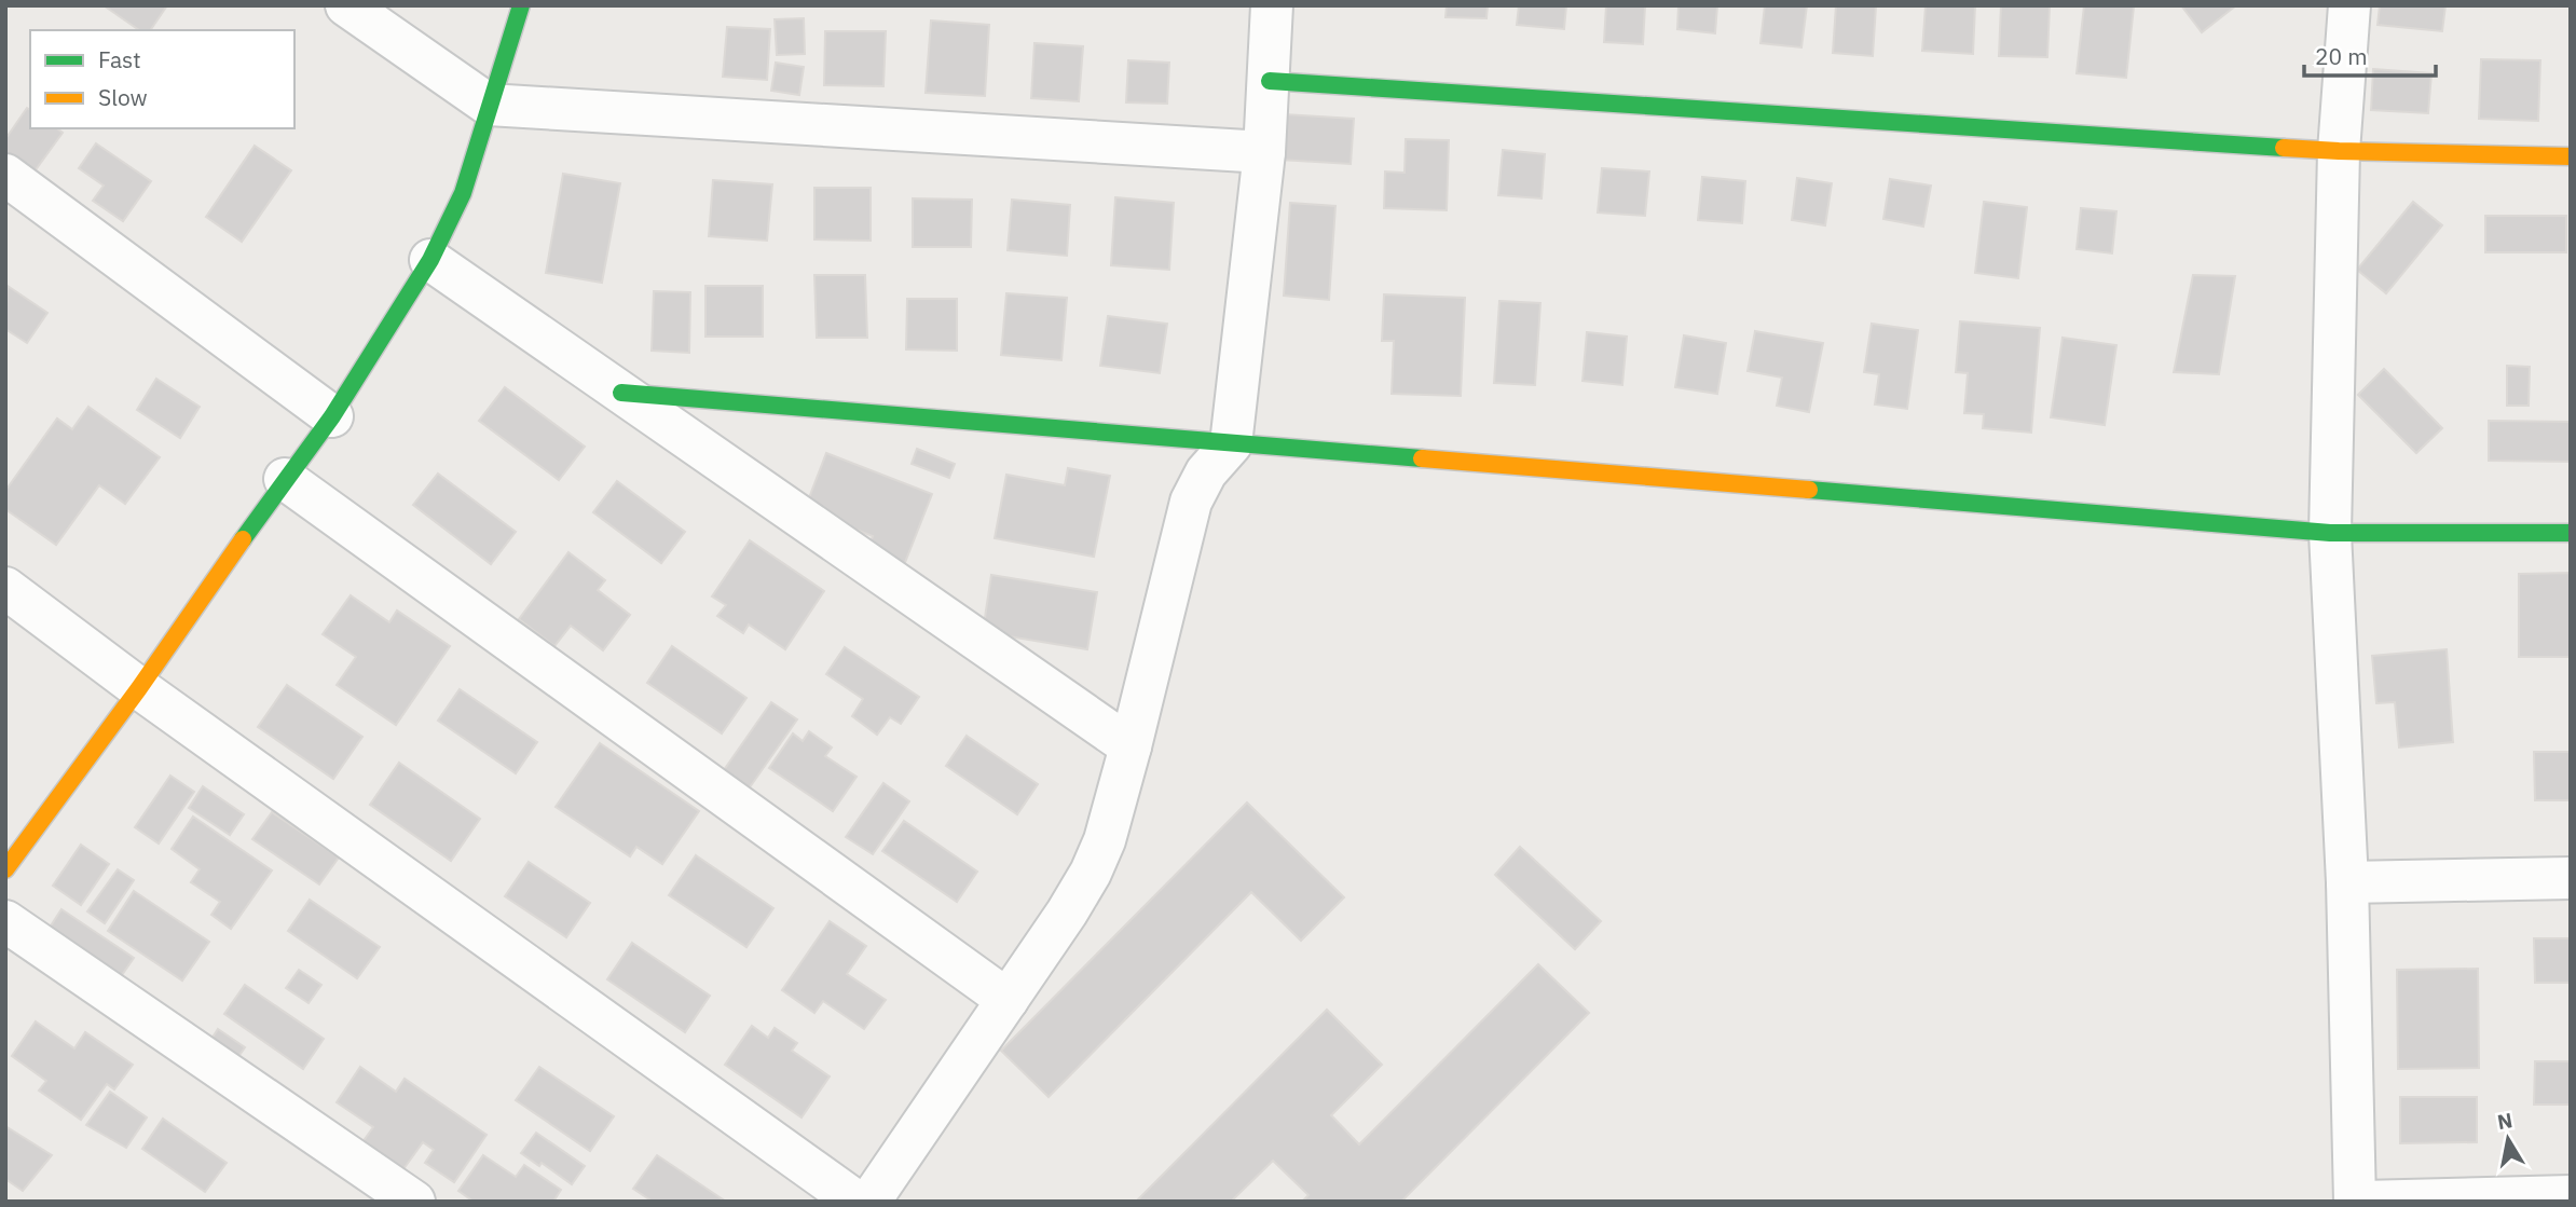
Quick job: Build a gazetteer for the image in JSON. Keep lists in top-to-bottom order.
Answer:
{
  "legend": ["Fast", "Slow"],
  "scale_bar": "20 m",
  "north": "top"
}
